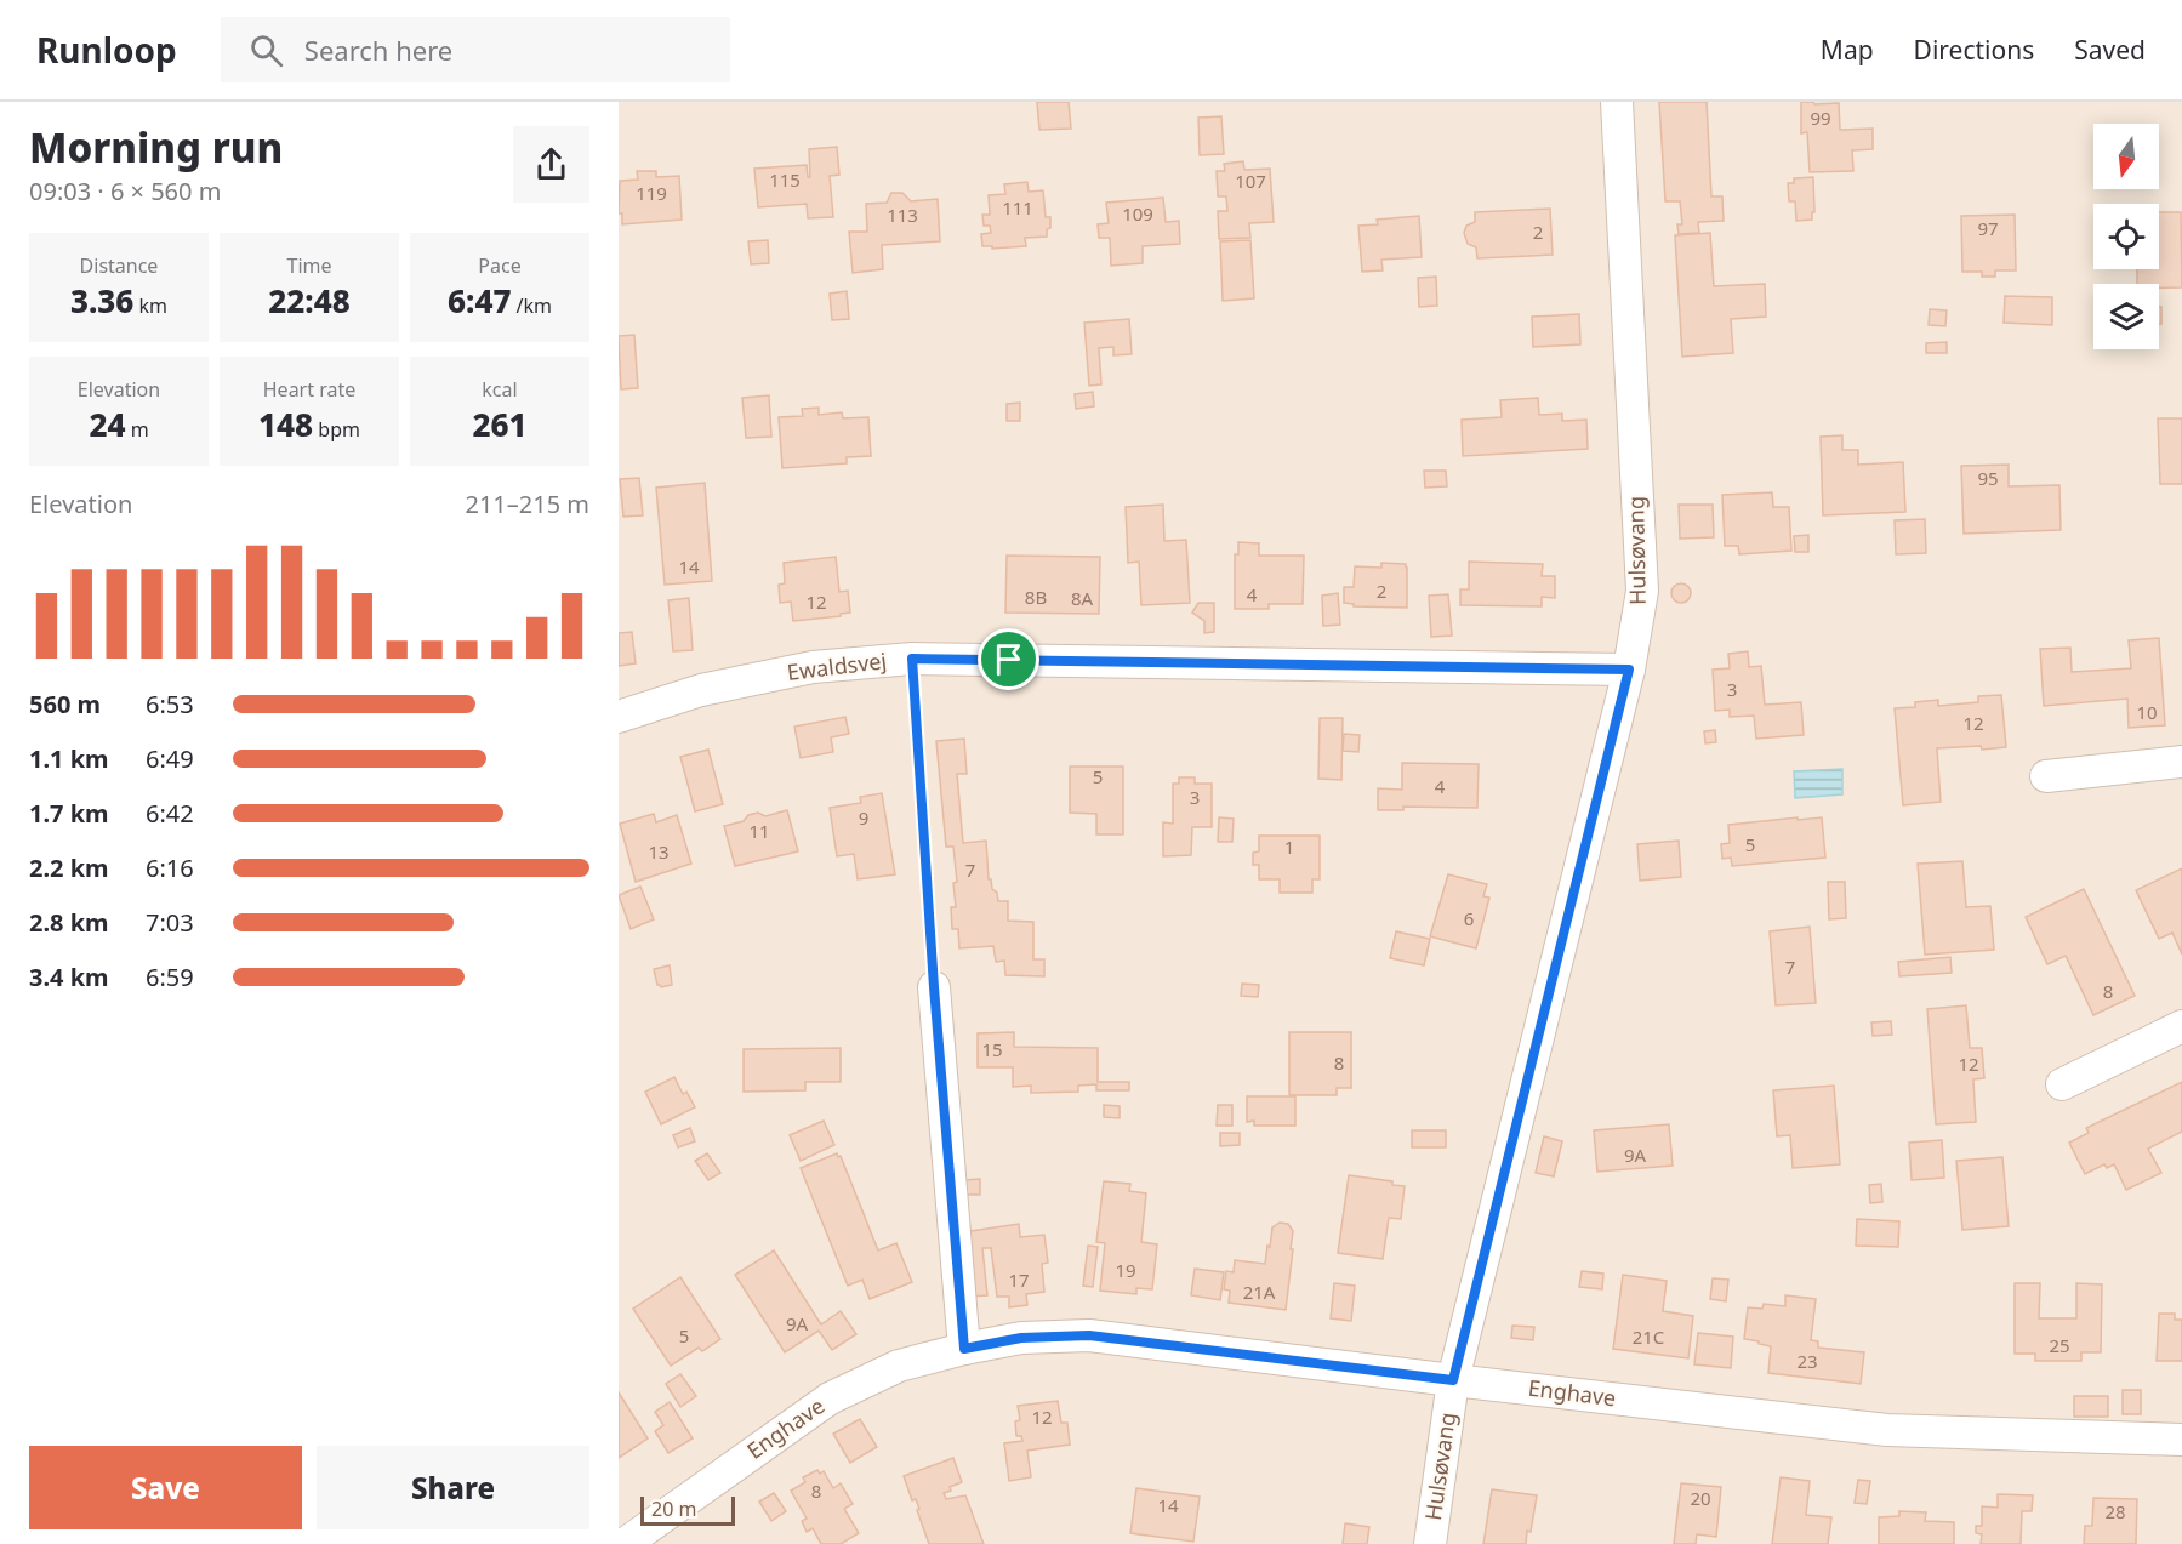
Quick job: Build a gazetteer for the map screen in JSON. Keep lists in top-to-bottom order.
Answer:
{
  "streets": {
    "street": ["Hulsøvang", "Ewaldsvej", "Enghave"]
  },
  "crossings": [
    ["Hulsøvang", "Ewaldsvej"],
    ["Hulsøvang", "Enghave"]
  ],
  "house_numbers": [
    "99",
    "115",
    "107",
    "119",
    "111",
    "109",
    "113",
    "97",
    "2",
    "95",
    "14",
    "2",
    "4",
    "8B",
    "8A",
    "12",
    "3",
    "10",
    "12",
    "5",
    "4",
    "3",
    "9",
    "11",
    "5",
    "1",
    "13",
    "7",
    "6",
    "7",
    "8",
    "15",
    "8",
    "12",
    "9A",
    "19",
    "17",
    "21A",
    "9A",
    "5",
    "21C",
    "25",
    "23",
    "12",
    "8",
    "20",
    "14",
    "28"
  ],
  "scale_bar": "20 m",
  "north": "bottom",
  "page": {
    "header": "Runloop",
    "search": "Search here",
    "nav": ["Map", "Directions", "Saved"],
    "heading": ["Morning run", "09:03 · 6 × 560 m"],
    "stats": [
      ["Distance", "3.36 km"],
      ["Time", "22:48"],
      ["Pace", "6:47 /km"],
      ["Elevation", "24 m"],
      ["Heart rate", "148 bpm"],
      ["kcal", "261"]
    ],
    "chart": ["Elevation", "211–215 m"],
    "list": [
      {
        "name": "560 m",
        "note": "6:53"
      },
      {
        "name": "1.1 km",
        "note": "6:49"
      },
      {
        "name": "1.7 km",
        "note": "6:42"
      },
      {
        "name": "2.2 km",
        "note": "6:16"
      },
      {
        "name": "2.8 km",
        "note": "7:03"
      },
      {
        "name": "3.4 km",
        "note": "6:59"
      }
    ],
    "buttons": ["Save", "Share"],
    "scale": "20 m"
  }
}
